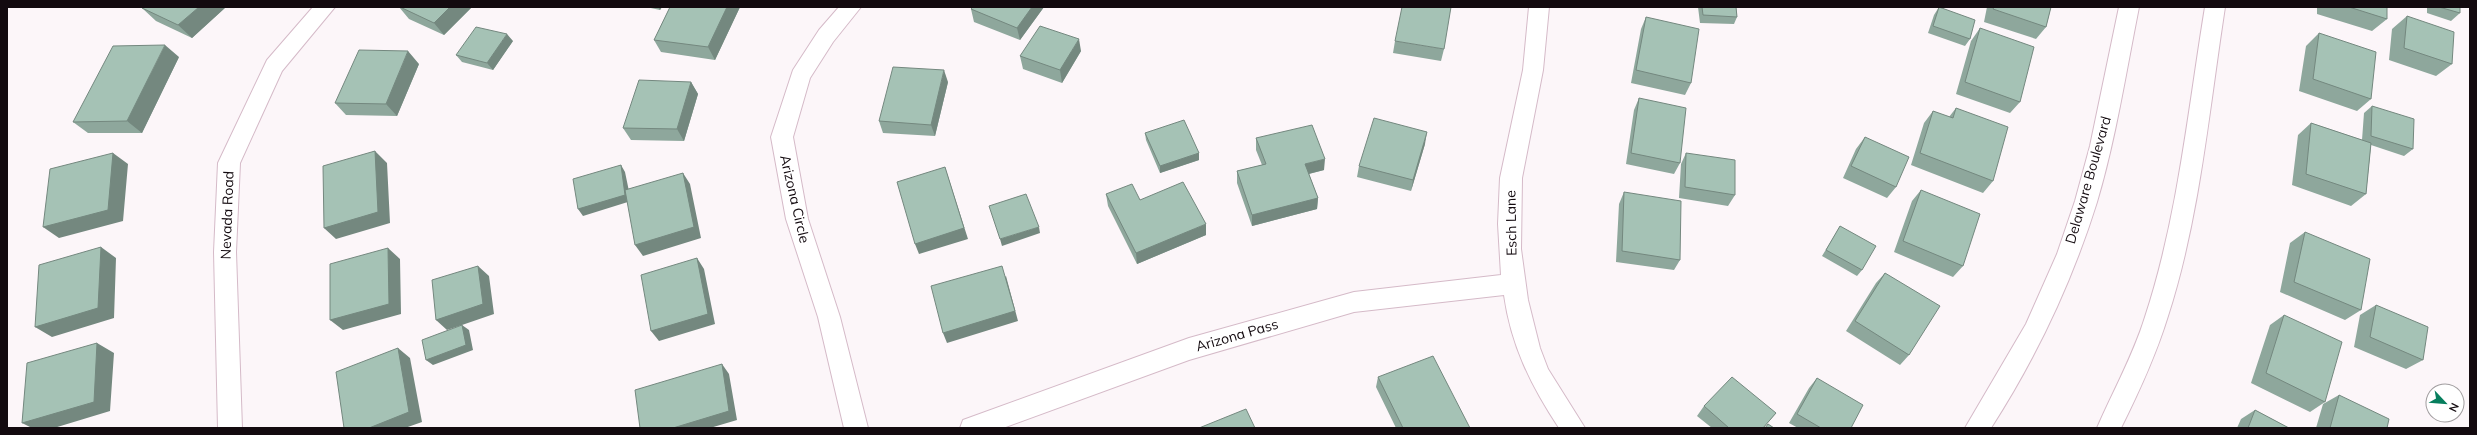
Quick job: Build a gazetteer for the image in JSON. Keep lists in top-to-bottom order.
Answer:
{
  "streets": {
    "street": [
      "Delaware Boulevard",
      "Arizona Circle",
      "Nevada Road",
      "Esch Lane",
      "Arizona Pass"
    ]
  },
  "crossings": [
    ["Esch Lane", "Arizona Pass"]
  ],
  "north": "bottom right"
}
